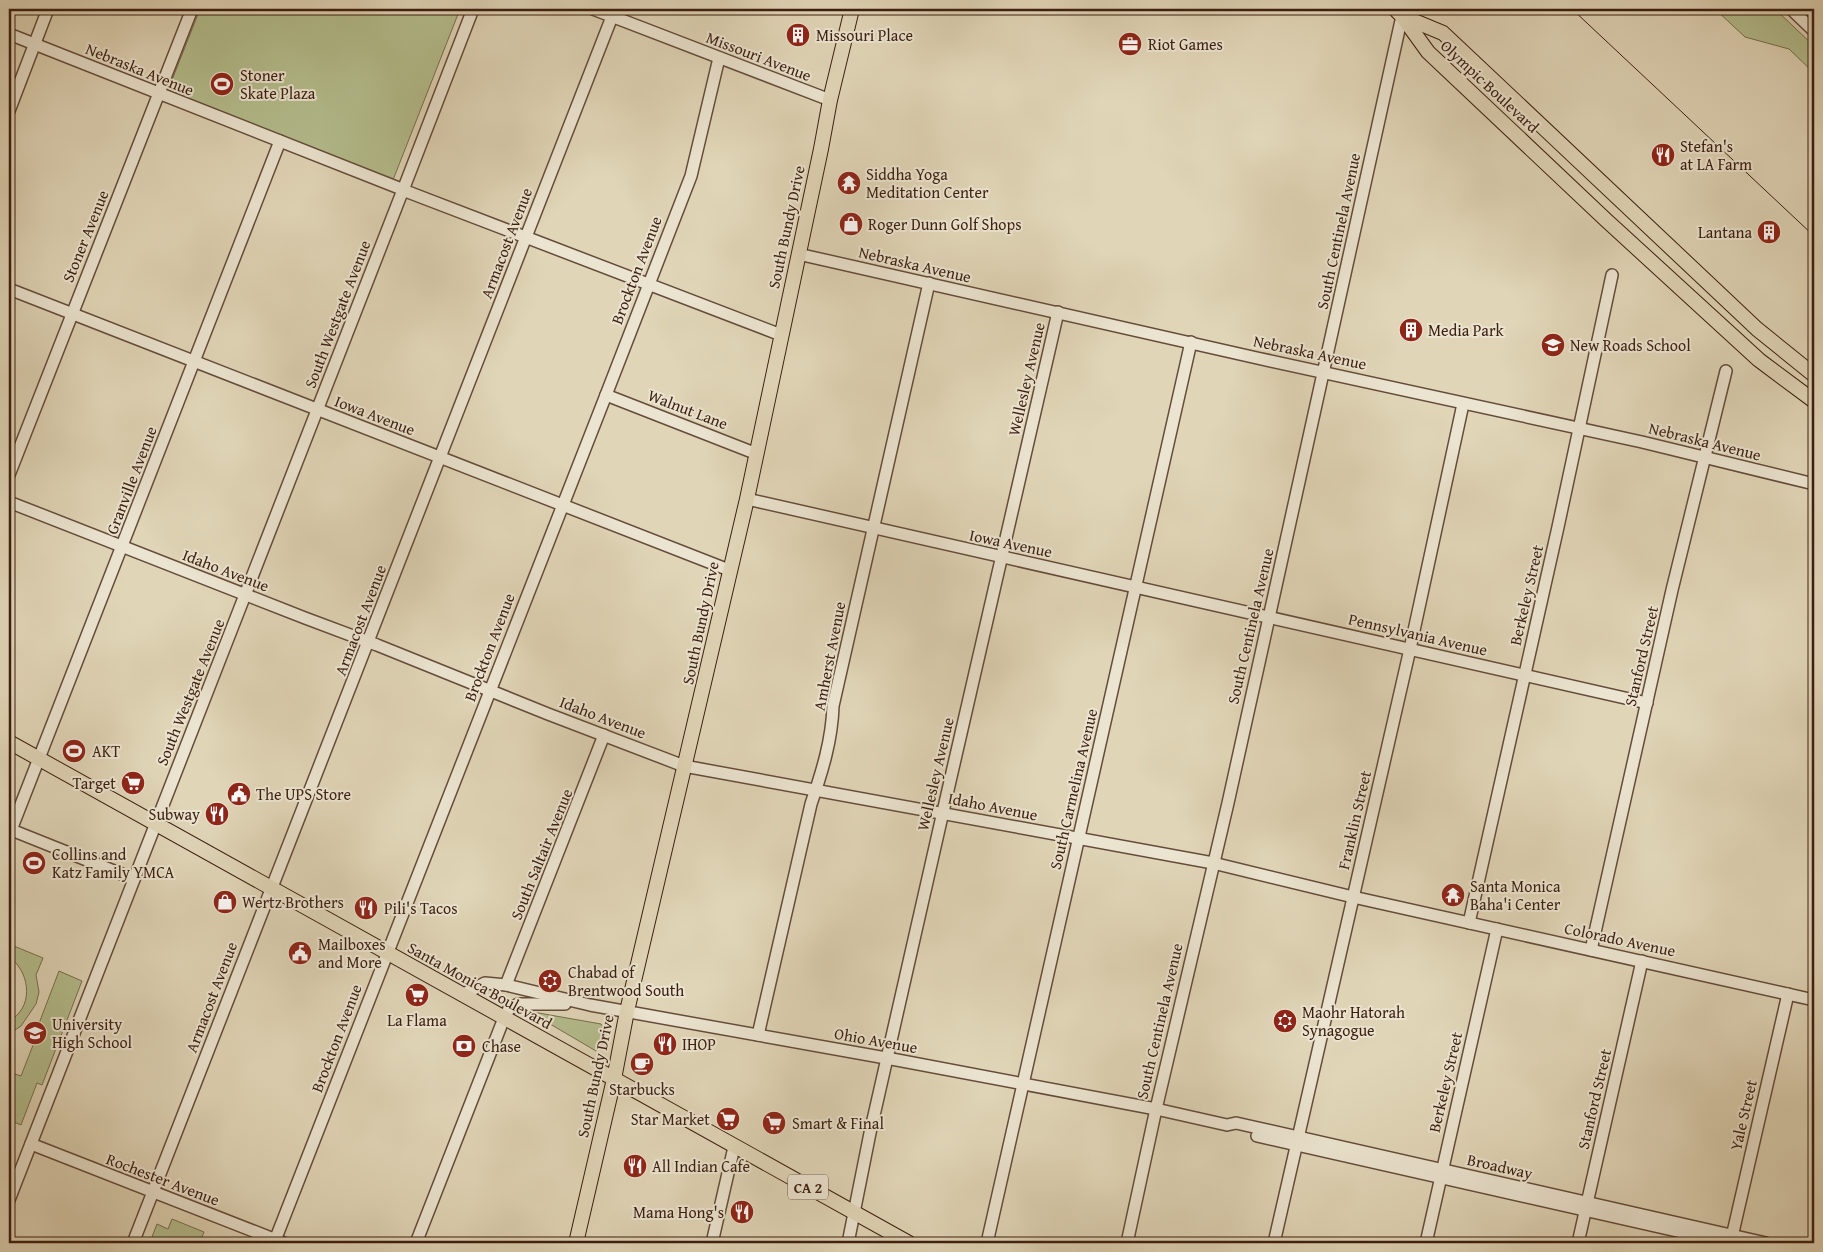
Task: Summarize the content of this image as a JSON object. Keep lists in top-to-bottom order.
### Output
{
  "streets": {
    "main road": [
      "Olympic Boulevard",
      "South Bundy Drive",
      "Santa Monica Boulevard",
      "CA 2"
    ],
    "street": [
      "Missouri Avenue",
      "Nebraska Avenue",
      "South Centinela Avenue",
      "Stoner Avenue",
      "Armacost Avenue",
      "Brockton Avenue",
      "South Westgate Avenue",
      "Wellesley Avenue",
      "Walnut Lane",
      "Iowa Avenue",
      "Granville Avenue",
      "Idaho Avenue",
      "Berkeley Street",
      "Pennsylvania Avenue",
      "Amherst Avenue",
      "Stanford Street",
      "South Carmelina Avenue",
      "Franklin Street",
      "South Saltair Avenue",
      "Colorado Avenue",
      "Ohio Avenue",
      "Yale Street",
      "Broadway",
      "Rochester Avenue"
    ]
  },
  "crossings": [
    ["Missouri Avenue", "South Bundy Drive"],
    ["Missouri Avenue", "Armacost Avenue"],
    ["Missouri Avenue", "Brockton Avenue"],
    ["Nebraska Avenue", "South Bundy Drive"],
    ["Nebraska Avenue", "South Centinela Avenue"],
    ["Nebraska Avenue", "Stoner Avenue"],
    ["Nebraska Avenue", "Armacost Avenue"],
    ["Nebraska Avenue", "Brockton Avenue"],
    ["Nebraska Avenue", "South Westgate Avenue"],
    ["Nebraska Avenue", "Wellesley Avenue"],
    ["Nebraska Avenue", "Granville Avenue"],
    ["Nebraska Avenue", "Berkeley Street"],
    ["Nebraska Avenue", "Amherst Avenue"],
    ["Nebraska Avenue", "Stanford Street"],
    ["Nebraska Avenue", "South Carmelina Avenue"],
    ["Nebraska Avenue", "Franklin Street"],
    ["Olympic Boulevard", "South Centinela Avenue"],
    ["South Bundy Drive", "Walnut Lane"],
    ["South Bundy Drive", "Iowa Avenue"],
    ["South Bundy Drive", "Idaho Avenue"],
    ["South Bundy Drive", "Santa Monica Boulevard"],
    ["South Bundy Drive", "Ohio Avenue"],
    ["South Centinela Avenue", "Iowa Avenue"],
    ["South Centinela Avenue", "Idaho Avenue"],
    ["South Centinela Avenue", "Pennsylvania Avenue"],
    ["South Centinela Avenue", "Colorado Avenue"],
    ["South Centinela Avenue", "Ohio Avenue"],
    ["South Centinela Avenue", "Broadway"],
    ["Stoner Avenue", "Iowa Avenue"],
    ["Armacost Avenue", "Iowa Avenue"],
    ["Armacost Avenue", "Idaho Avenue"],
    ["Armacost Avenue", "Santa Monica Boulevard"],
    ["Armacost Avenue", "Rochester Avenue"],
    ["Brockton Avenue", "Walnut Lane"],
    ["Brockton Avenue", "Iowa Avenue"],
    ["Brockton Avenue", "Idaho Avenue"],
    ["Brockton Avenue", "Santa Monica Boulevard"],
    ["Brockton Avenue", "Rochester Avenue"],
    ["South Westgate Avenue", "Iowa Avenue"],
    ["South Westgate Avenue", "Idaho Avenue"],
    ["South Westgate Avenue", "Santa Monica Boulevard"],
    ["South Westgate Avenue", "Rochester Avenue"],
    ["Wellesley Avenue", "Iowa Avenue"],
    ["Wellesley Avenue", "Idaho Avenue"],
    ["Wellesley Avenue", "Santa Monica Boulevard"],
    ["Wellesley Avenue", "Ohio Avenue"],
    ["Iowa Avenue", "Granville Avenue"],
    ["Iowa Avenue", "Pennsylvania Avenue"],
    ["Iowa Avenue", "Amherst Avenue"],
    ["Iowa Avenue", "South Carmelina Avenue"],
    ["Granville Avenue", "Idaho Avenue"],
    ["Granville Avenue", "Santa Monica Boulevard"],
    ["Idaho Avenue", "Amherst Avenue"],
    ["Idaho Avenue", "South Carmelina Avenue"],
    ["Idaho Avenue", "South Saltair Avenue"],
    ["Idaho Avenue", "Colorado Avenue"],
    ["Berkeley Street", "Pennsylvania Avenue"],
    ["Berkeley Street", "Colorado Avenue"],
    ["Berkeley Street", "Broadway"],
    ["Pennsylvania Avenue", "Stanford Street"],
    ["Pennsylvania Avenue", "Franklin Street"],
    ["Amherst Avenue", "Ohio Avenue"],
    ["Stanford Street", "Colorado Avenue"],
    ["Stanford Street", "Broadway"],
    ["South Carmelina Avenue", "Ohio Avenue"],
    ["Franklin Street", "Colorado Avenue"],
    ["Franklin Street", "Broadway"],
    ["South Saltair Avenue", "Ohio Avenue"],
    ["Colorado Avenue", "Yale Street"],
    ["Santa Monica Boulevard", "Ohio Avenue"],
    ["Ohio Avenue", "Broadway"],
    ["Yale Street", "Broadway"]
  ],
  "places": {
    "building": ["Missouri Place", "Lantana", "Media Park"],
    "office": ["Riot Games"],
    "sports": ["Stoner Skate Plaza", "AKT", "Collins and Katz Family YMCA"],
    "restaurant": [
      "Stefan's at LA Farm",
      "Subway",
      "Pili's Tacos",
      "IHOP",
      "All Indian Cafe",
      "Mama Hong's"
    ],
    "temple": ["Siddha Yoga Meditation Center", "Santa Monica Baha'i Center"],
    "shop": ["Roger Dunn Golf Shops", "Wertz Brothers"],
    "school or university": ["New Roads School", "University High School"],
    "supermarket": [
      "Target",
      "La Flama",
      "Star Market",
      "Smart & Final"
    ],
    "public building": ["The UPS Store", "Mailboxes and More"],
    "synagogue": ["Chabad of Brentwood South", "Maohr Hatorah Synagogue"],
    "bank": ["Chase"],
    "cafe": ["Starbucks"]
  }
}
